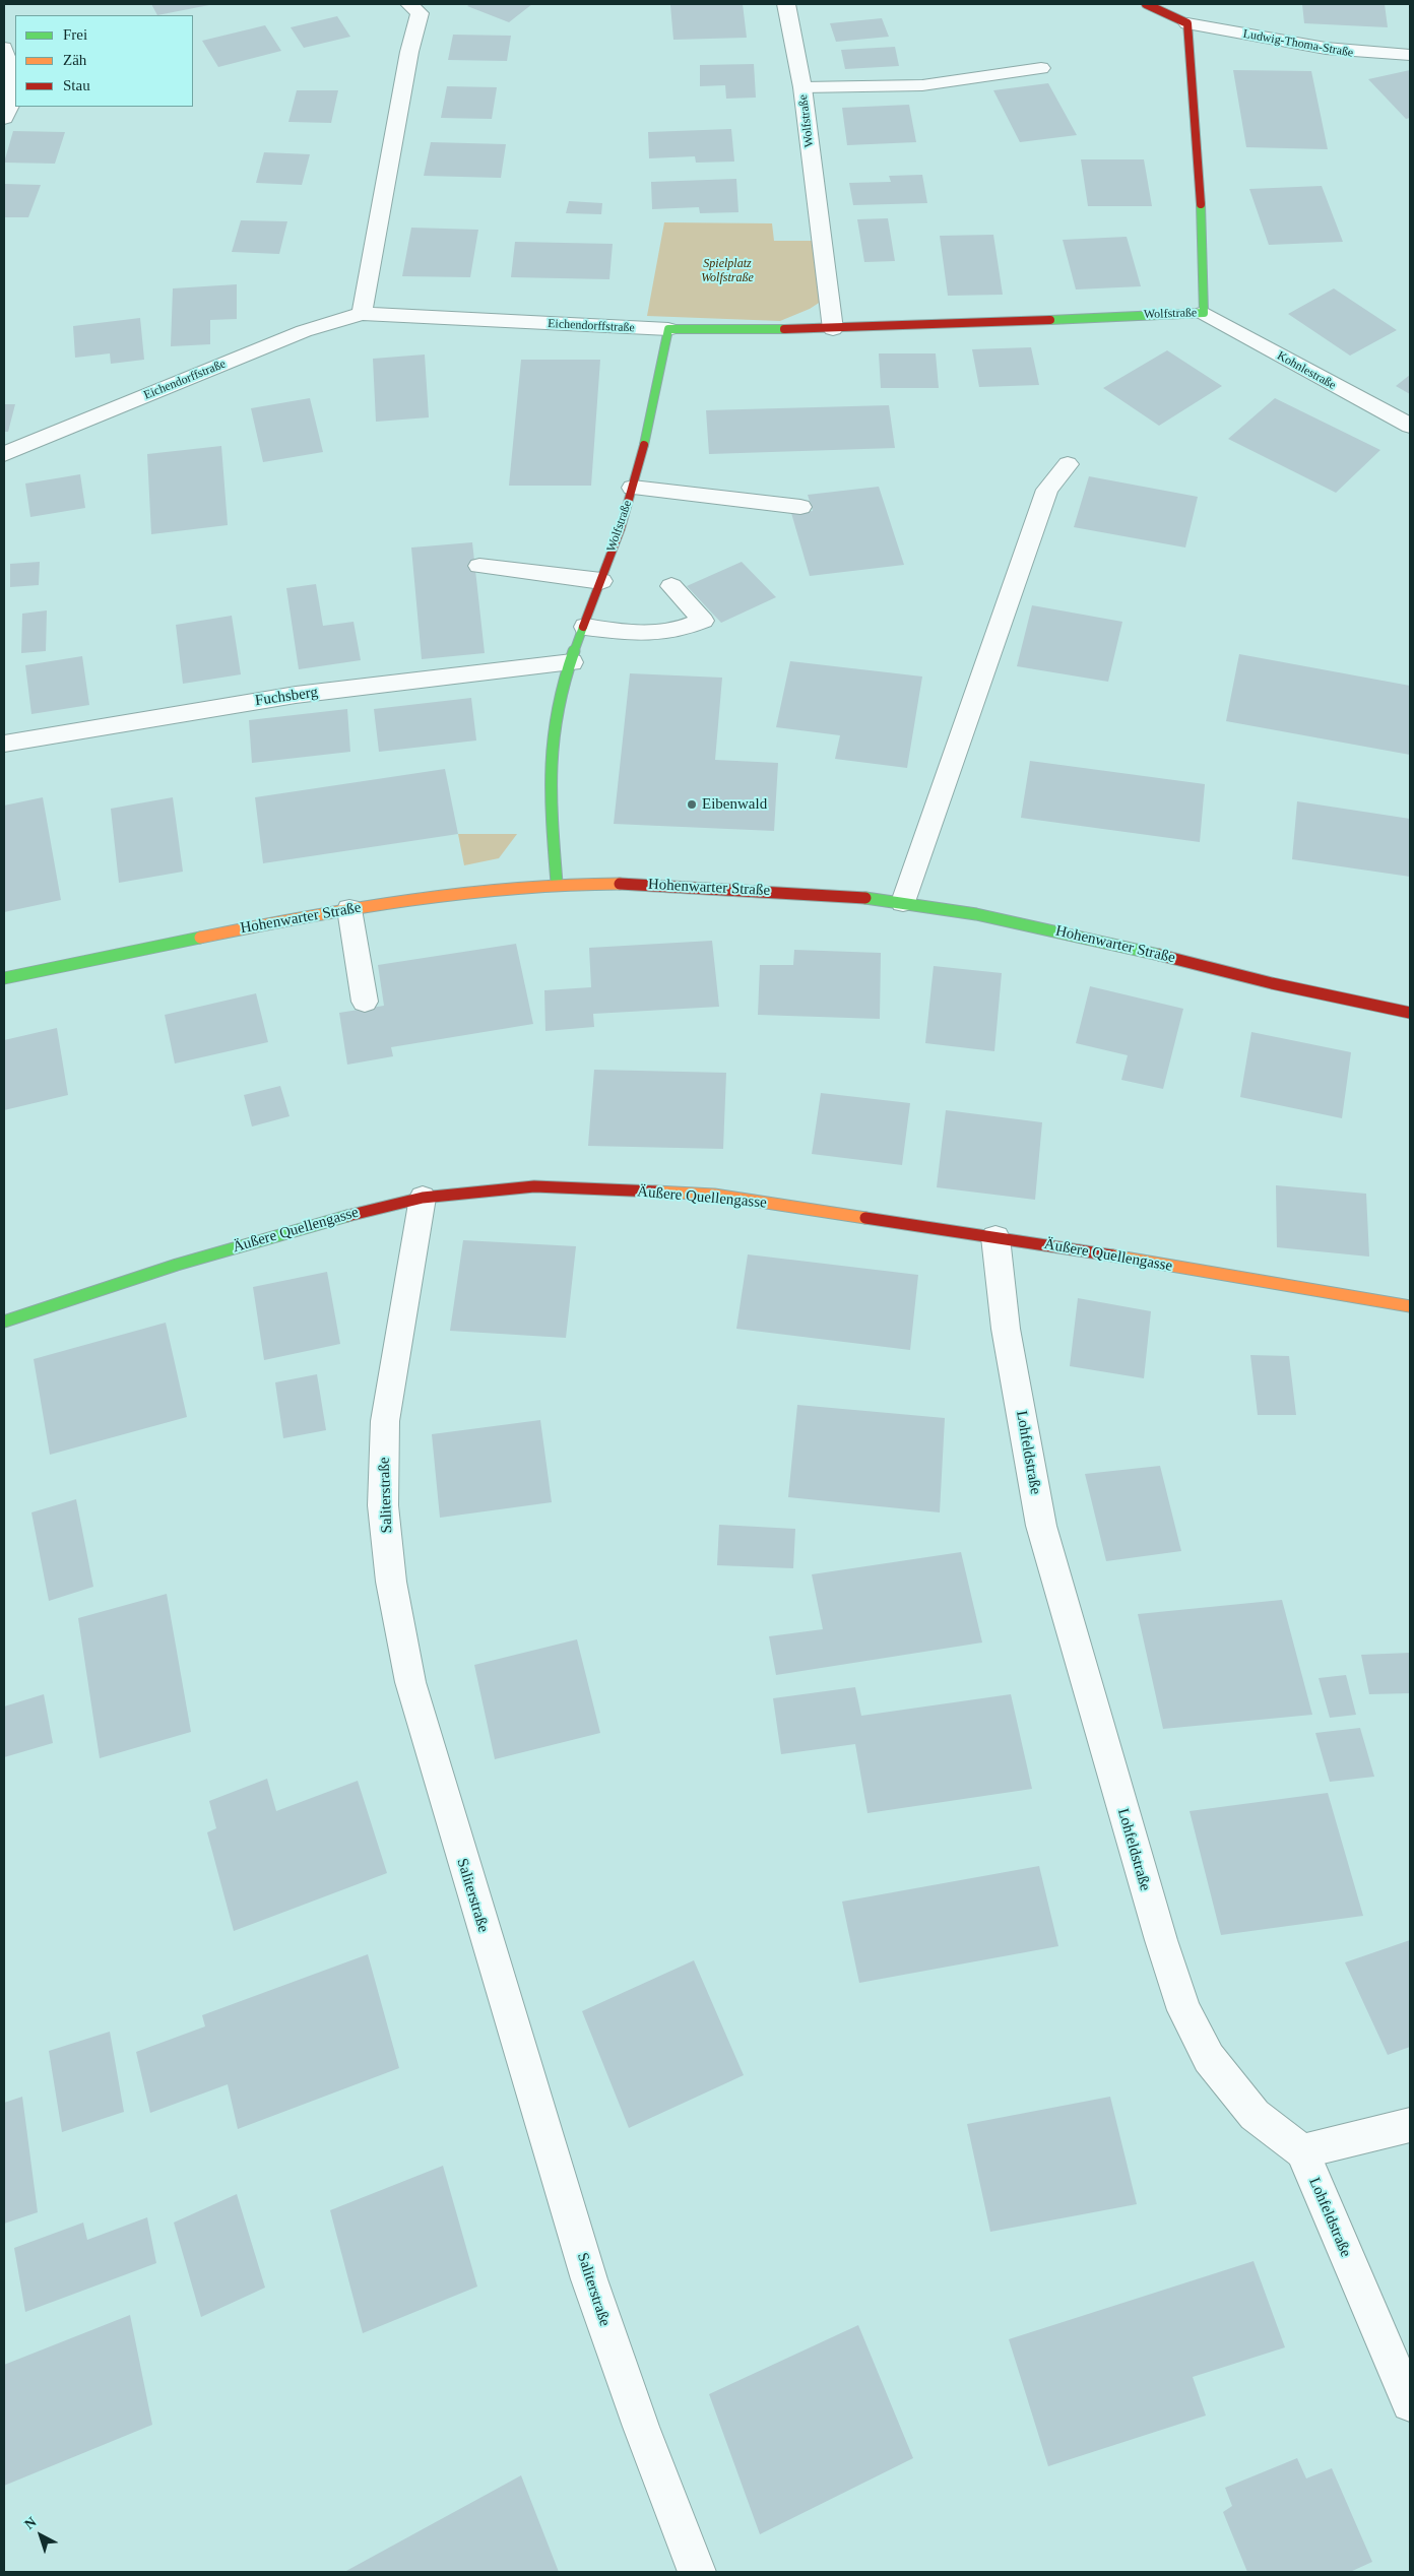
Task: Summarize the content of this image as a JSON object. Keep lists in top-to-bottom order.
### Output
{
  "streets": {
    "street": [
      "Ludwig-Thoma-Straße",
      "Wolfstraße",
      "Eichendorffstraße",
      "Kohnlestraße",
      "Fuchsberg",
      "Hohenwarter Straße",
      "Äußere Quellengasse",
      "Lohfeldstraße",
      "Saliterstraße"
    ]
  },
  "crossings": [
    ["Ludwig-Thoma-Straße", "Wolfstraße"],
    ["Wolfstraße", "Eichendorffstraße"],
    ["Wolfstraße", "Kohnlestraße"],
    ["Wolfstraße", "Fuchsberg"],
    ["Wolfstraße", "Hohenwarter Straße"],
    ["Äußere Quellengasse", "Lohfeldstraße"],
    ["Äußere Quellengasse", "Saliterstraße"]
  ],
  "parks": ["Spielplatz Wolfstraße"],
  "places": ["Eibenwald"],
  "legend": ["Frei", "Zäh", "Stau"],
  "north": "top left"
}
